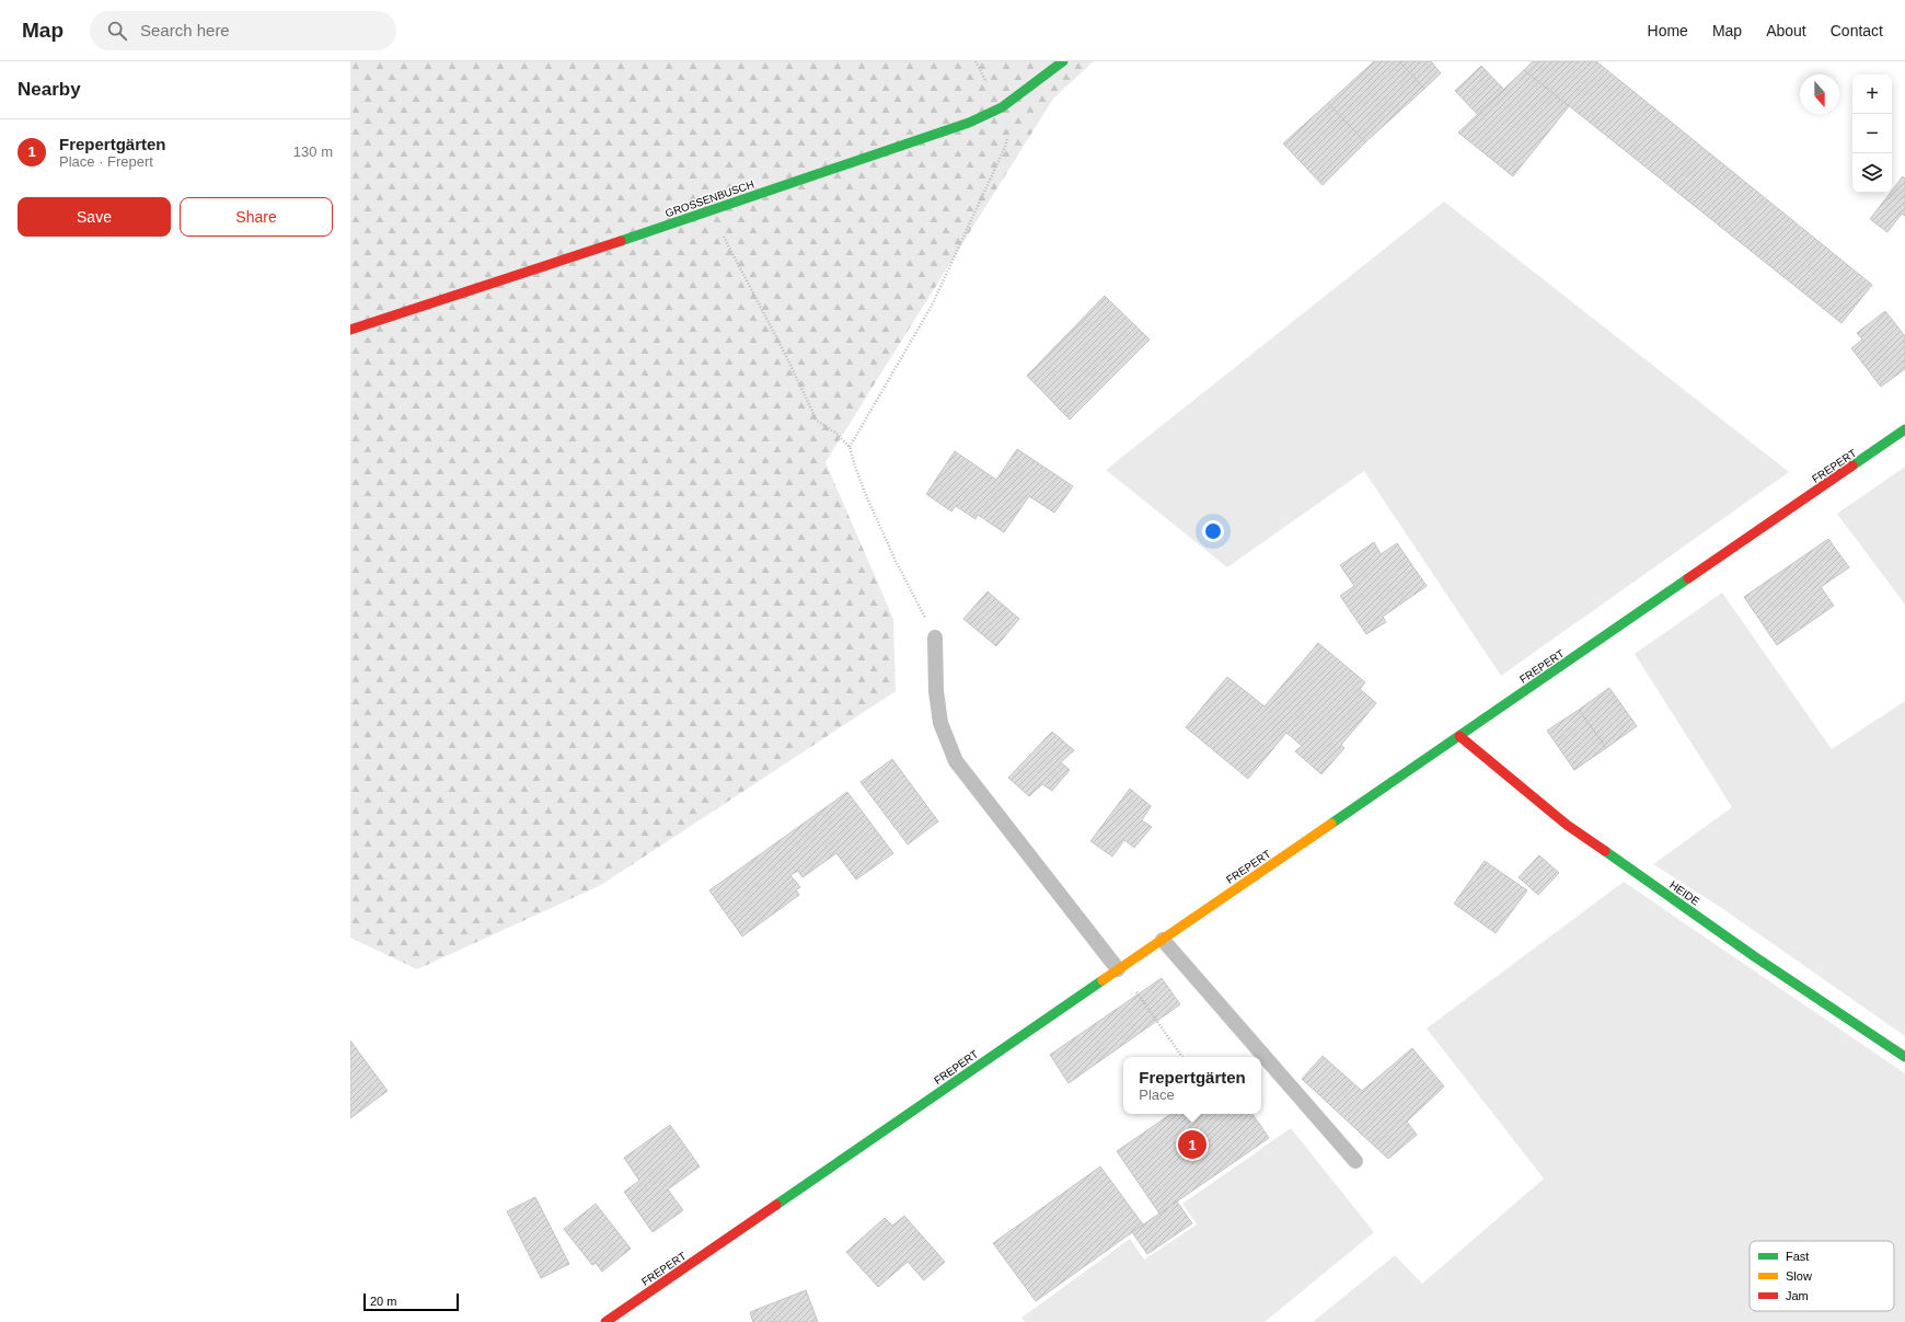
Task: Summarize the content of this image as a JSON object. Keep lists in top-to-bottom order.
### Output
{
  "streets": {
    "street": ["GROSSENBUSCH", "FREPERT", "HEIDE"]
  },
  "crossings": [
    ["FREPERT", "HEIDE"]
  ],
  "legend": ["Fast", "Slow", "Jam"],
  "scale_bar": "20 m",
  "north": "bottom",
  "page": {
    "header": "Map",
    "search": "Search here",
    "nav": [
      "Home",
      "Map",
      "About",
      "Contact"
    ],
    "heading": "Nearby",
    "map_buttons": ["+", "−"],
    "list": [
      {
        "mark": "1",
        "name": "Frepertgärten",
        "note": "Place · Frepert",
        "value": "130 m"
      }
    ],
    "buttons": ["Save", "Share"],
    "popup": ["Frepertgärten", "Place"],
    "pins": "1",
    "scale": "20 m"
  }
}
